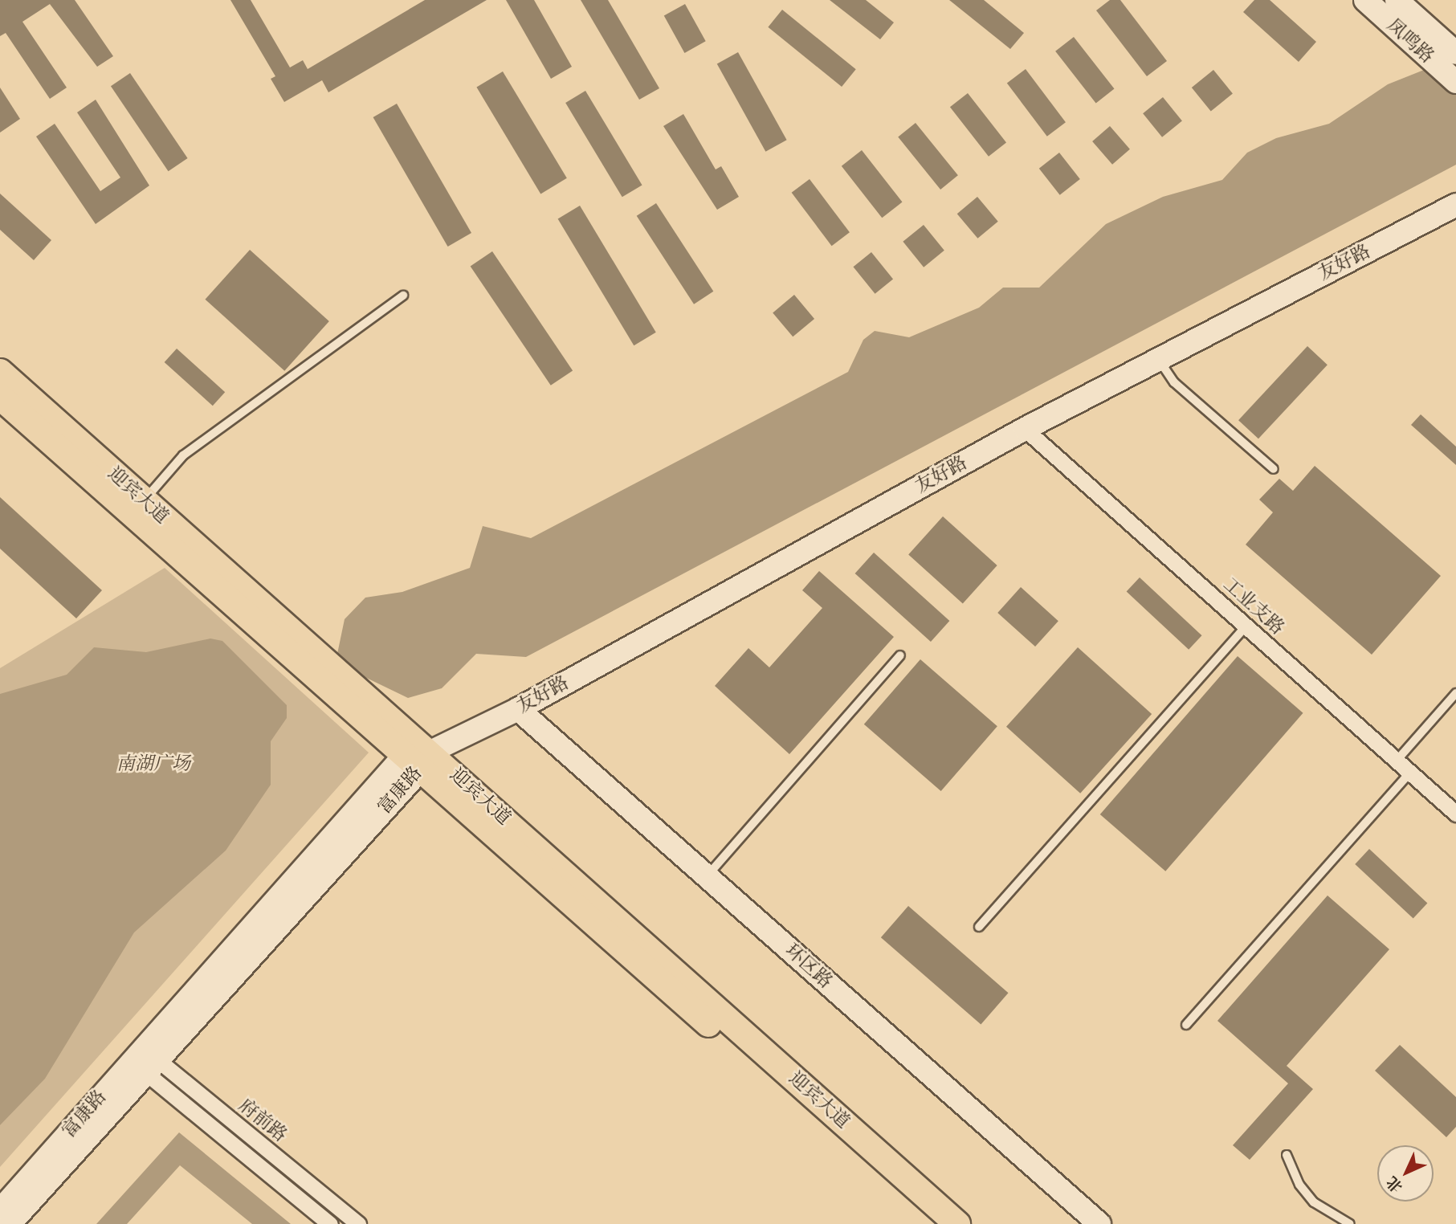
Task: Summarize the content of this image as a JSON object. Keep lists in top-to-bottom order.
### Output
{
  "streets": {
    "main road": ["迎宾大道"],
    "street": [
      "凤鸣路",
      "友好路",
      "工业支路",
      "富康路",
      "环区路",
      "府前路"
    ]
  },
  "crossings": [
    ["友好路", "迎宾大道"],
    ["友好路", "工业支路"],
    ["友好路", "富康路"],
    ["友好路", "环区路"],
    ["迎宾大道", "富康路"],
    ["富康路", "府前路"]
  ],
  "parks": ["南湖广场"],
  "north": "bottom left"
}
